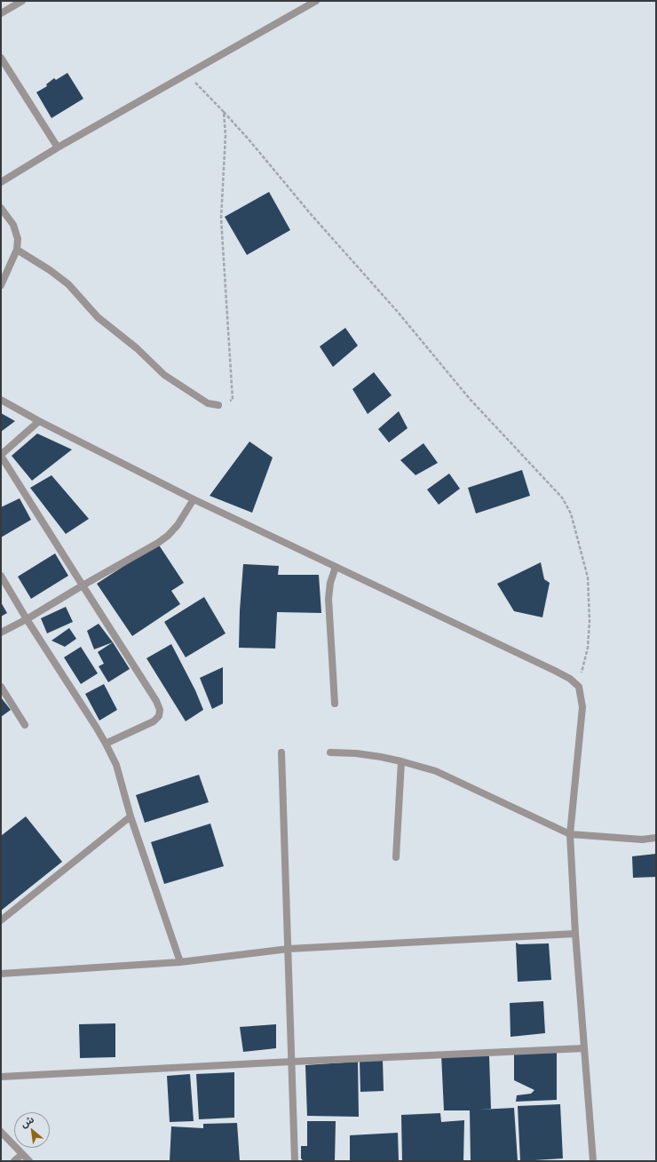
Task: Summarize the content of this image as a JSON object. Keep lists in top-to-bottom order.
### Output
{
  "north": "top left"
}
